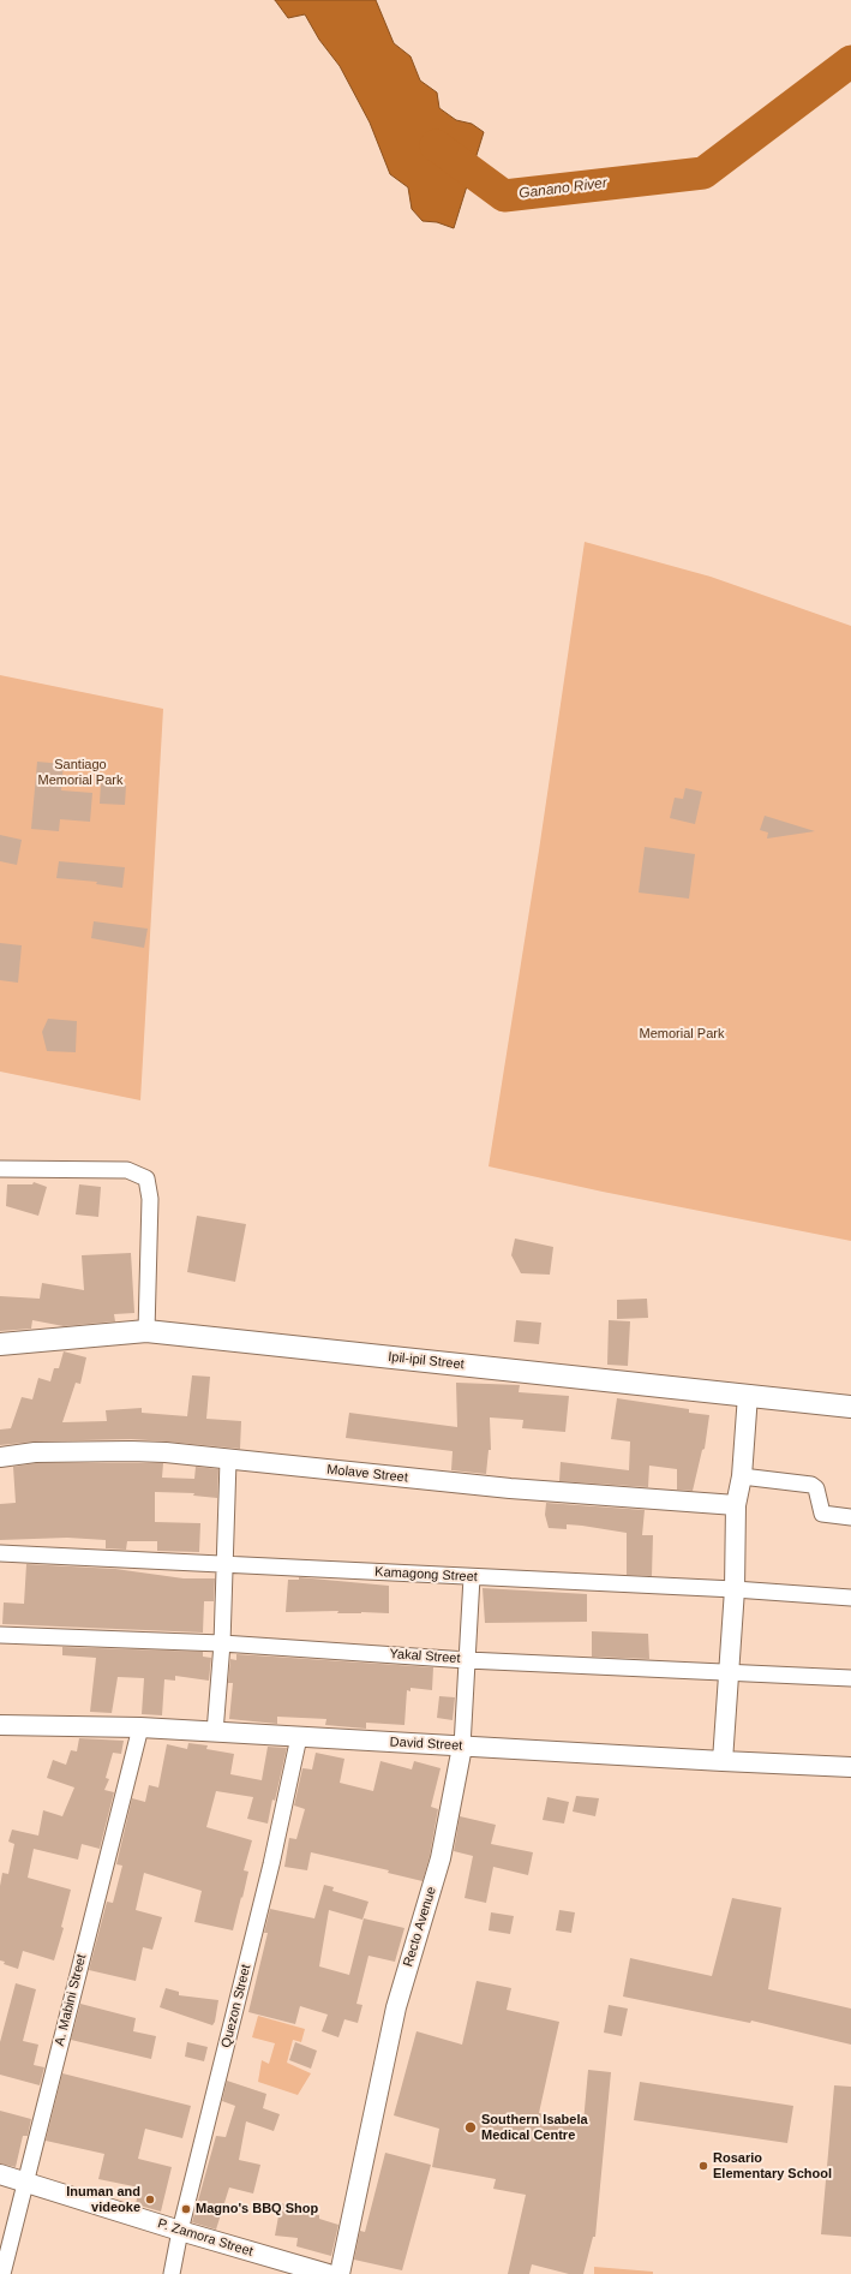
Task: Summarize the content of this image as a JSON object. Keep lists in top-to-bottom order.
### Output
{
  "streets": {
    "main road": ["Ipil-ipil Street"],
    "street": [
      "Molave Street",
      "Kamagong Street",
      "Yakal Street",
      "David Street",
      "Recto Avenue",
      "A. Mabini Street",
      "Quezon Street",
      "P. Zamora Street"
    ]
  },
  "crossings": [
    ["Kamagong Street", "Recto Avenue"],
    ["Yakal Street", "Recto Avenue"],
    ["David Street", "Recto Avenue"],
    ["David Street", "A. Mabini Street"],
    ["David Street", "Quezon Street"],
    ["A. Mabini Street", "P. Zamora Street"],
    ["Quezon Street", "P. Zamora Street"]
  ],
  "water": ["Ganano River"],
  "parks": ["Santiago Memorial Park", "Memorial Park"],
  "places": [
    "Southern Isabela Medical Centre",
    "Rosario Elementary School",
    "Inuman and videoke",
    "Magno's BBQ Shop"
  ]
}
